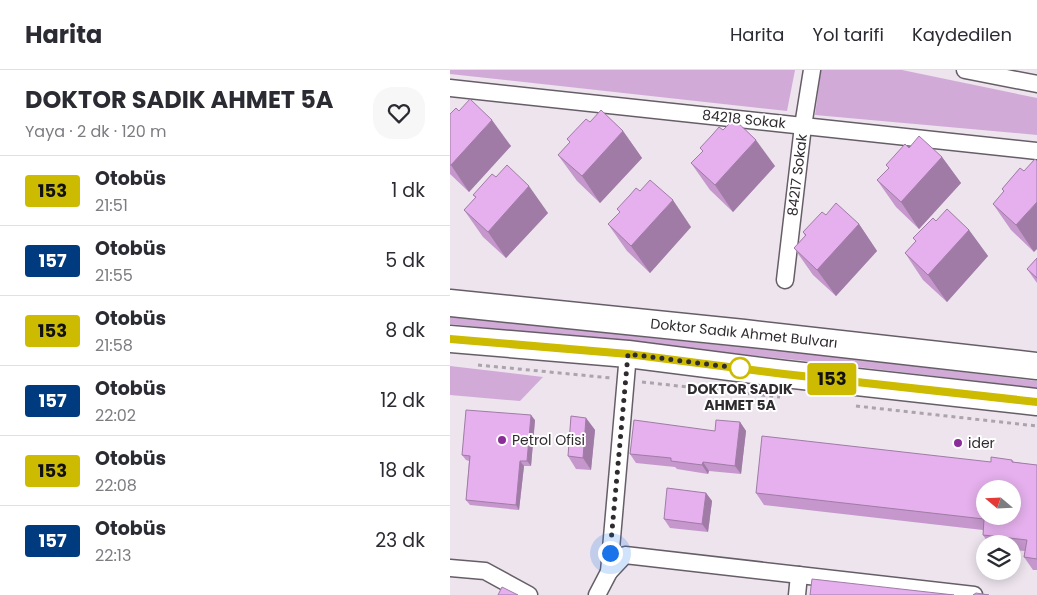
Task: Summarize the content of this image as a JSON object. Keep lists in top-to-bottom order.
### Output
{
  "streets": {
    "main road": ["Doktor Sadık Ahmet Bulvarı"],
    "street": ["84218 Sokak", "84217 Sokak"]
  },
  "crossings": [
    ["84218 Sokak", "84217 Sokak"]
  ],
  "places": ["DOKTOR SADIK AHMET 5A", "Petrol Ofisi", "ider"],
  "lines": ["bus line 153"],
  "north": "left",
  "page": {
    "header": "Harita",
    "nav": ["Harita", "Yol tarifi", "Kaydedilen"],
    "heading": ["DOKTOR SADIK AHMET 5A", "Yaya · 2 dk · 120 m"],
    "on_map": "153",
    "list": [
      {
        "mark": "153",
        "name": "Otobüs",
        "note": "21:51",
        "value": "1 dk"
      },
      {
        "mark": "157",
        "name": "Otobüs",
        "note": "21:55",
        "value": "5 dk"
      },
      {
        "mark": "153",
        "name": "Otobüs",
        "note": "21:58",
        "value": "8 dk"
      },
      {
        "mark": "157",
        "name": "Otobüs",
        "note": "22:02",
        "value": "12 dk"
      },
      {
        "mark": "153",
        "name": "Otobüs",
        "note": "22:08",
        "value": "18 dk"
      },
      {
        "mark": "157",
        "name": "Otobüs",
        "note": "22:13",
        "value": "23 dk"
      }
    ]
  }
}
